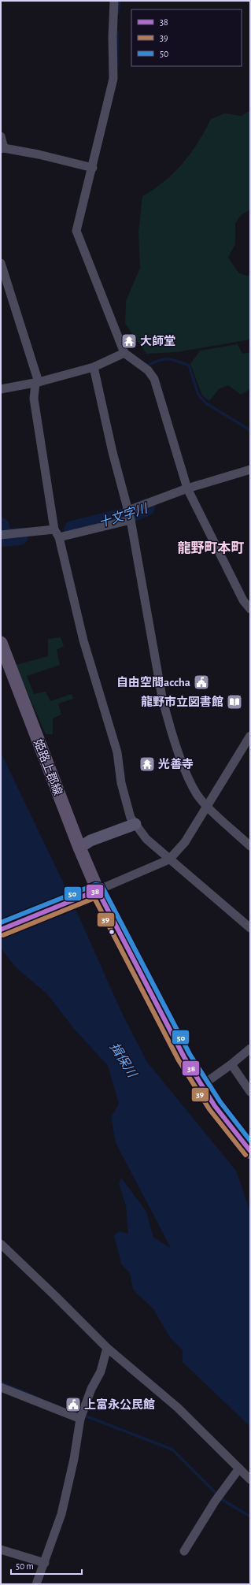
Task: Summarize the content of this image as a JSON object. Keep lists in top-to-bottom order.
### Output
{
  "streets": {
    "main road": ["姫路上郡線"]
  },
  "districts": ["龍野町本町"],
  "water": ["十文字川", "揖保川"],
  "places": {
    "temple": ["大師堂", "光善寺"],
    "public building": ["自由空間accha", "上富永公民館"],
    "library": ["龍野市立図書館"]
  },
  "lines": ["transit line 50", "transit line 38", "transit line 39"],
  "legend": ["38", "39", "50"],
  "scale_bar": "50 m"
}
